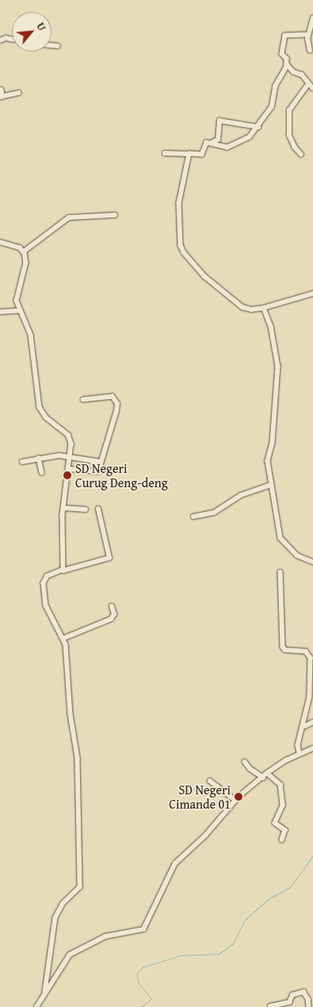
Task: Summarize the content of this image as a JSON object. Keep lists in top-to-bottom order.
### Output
{
  "places": ["SD Negeri Curug Deng-deng", "SD Negeri Cimande 01"],
  "north": "top right"
}
